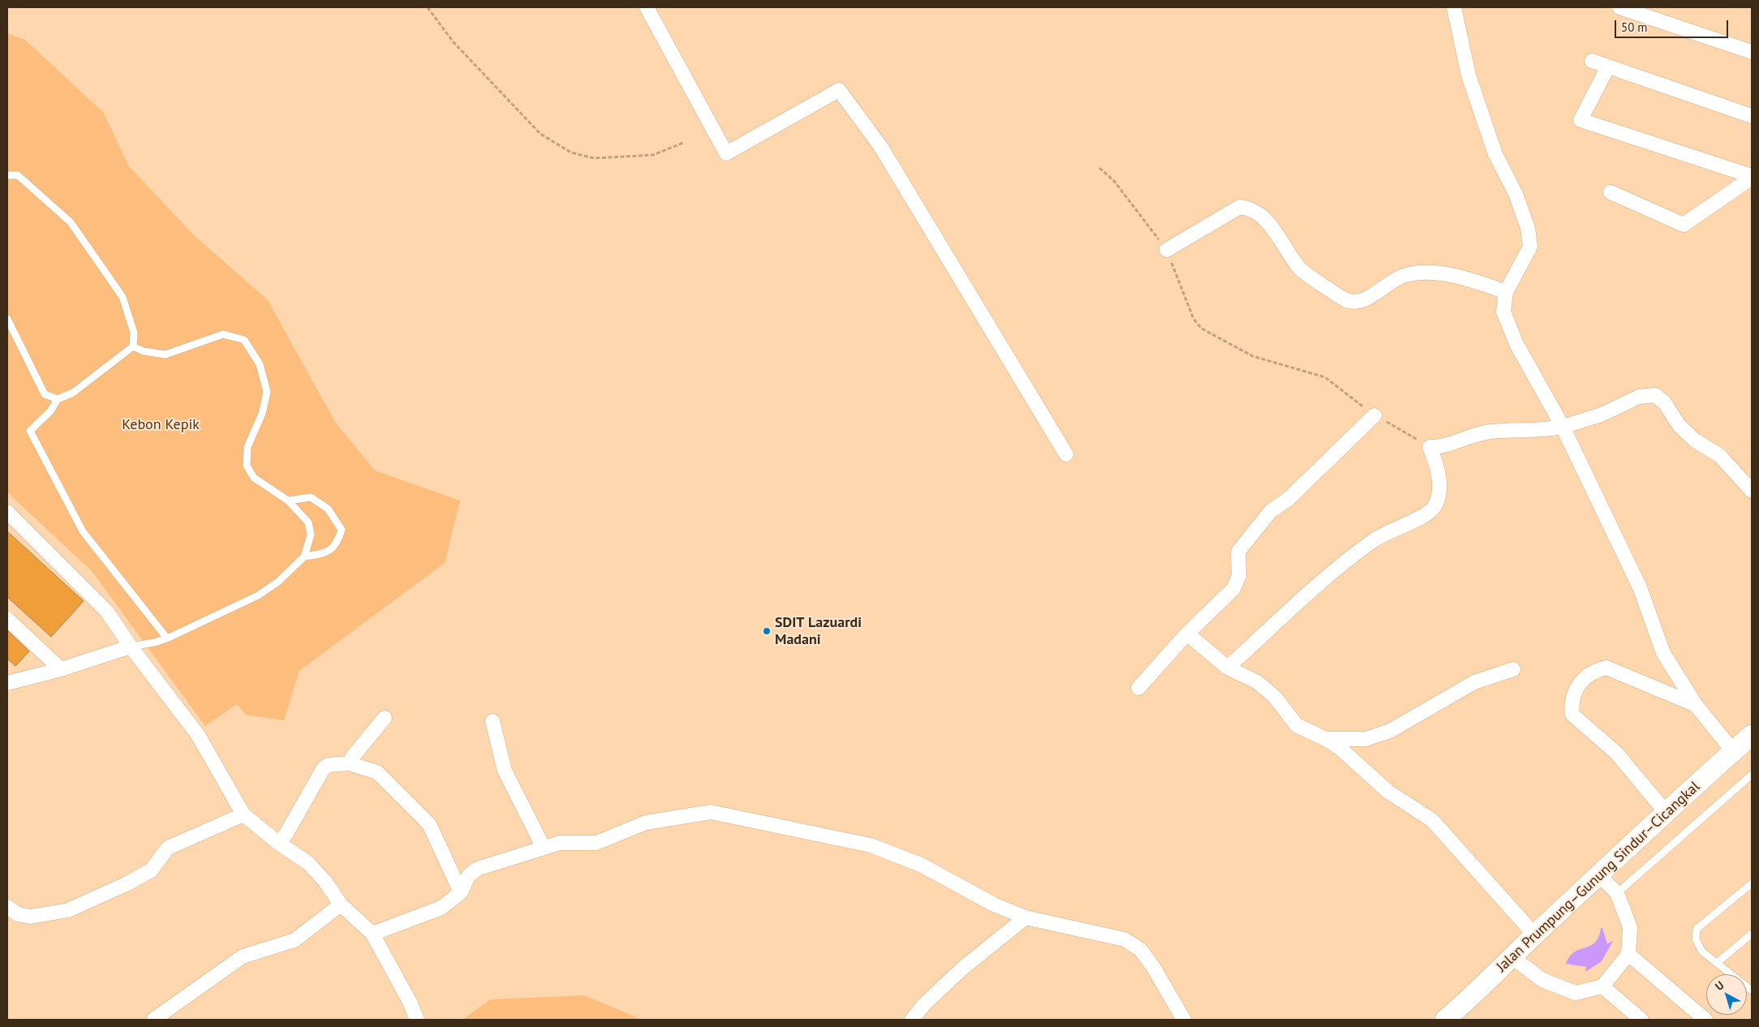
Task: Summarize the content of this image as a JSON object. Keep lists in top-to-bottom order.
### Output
{
  "streets": {
    "main road": ["Jalan Prumpung–Gunung Sindur–Cicangkal"]
  },
  "parks": ["Kebon Kepik"],
  "places": ["SDIT Lazuardi Madani"],
  "scale_bar": "50 m",
  "north": "top left"
}
